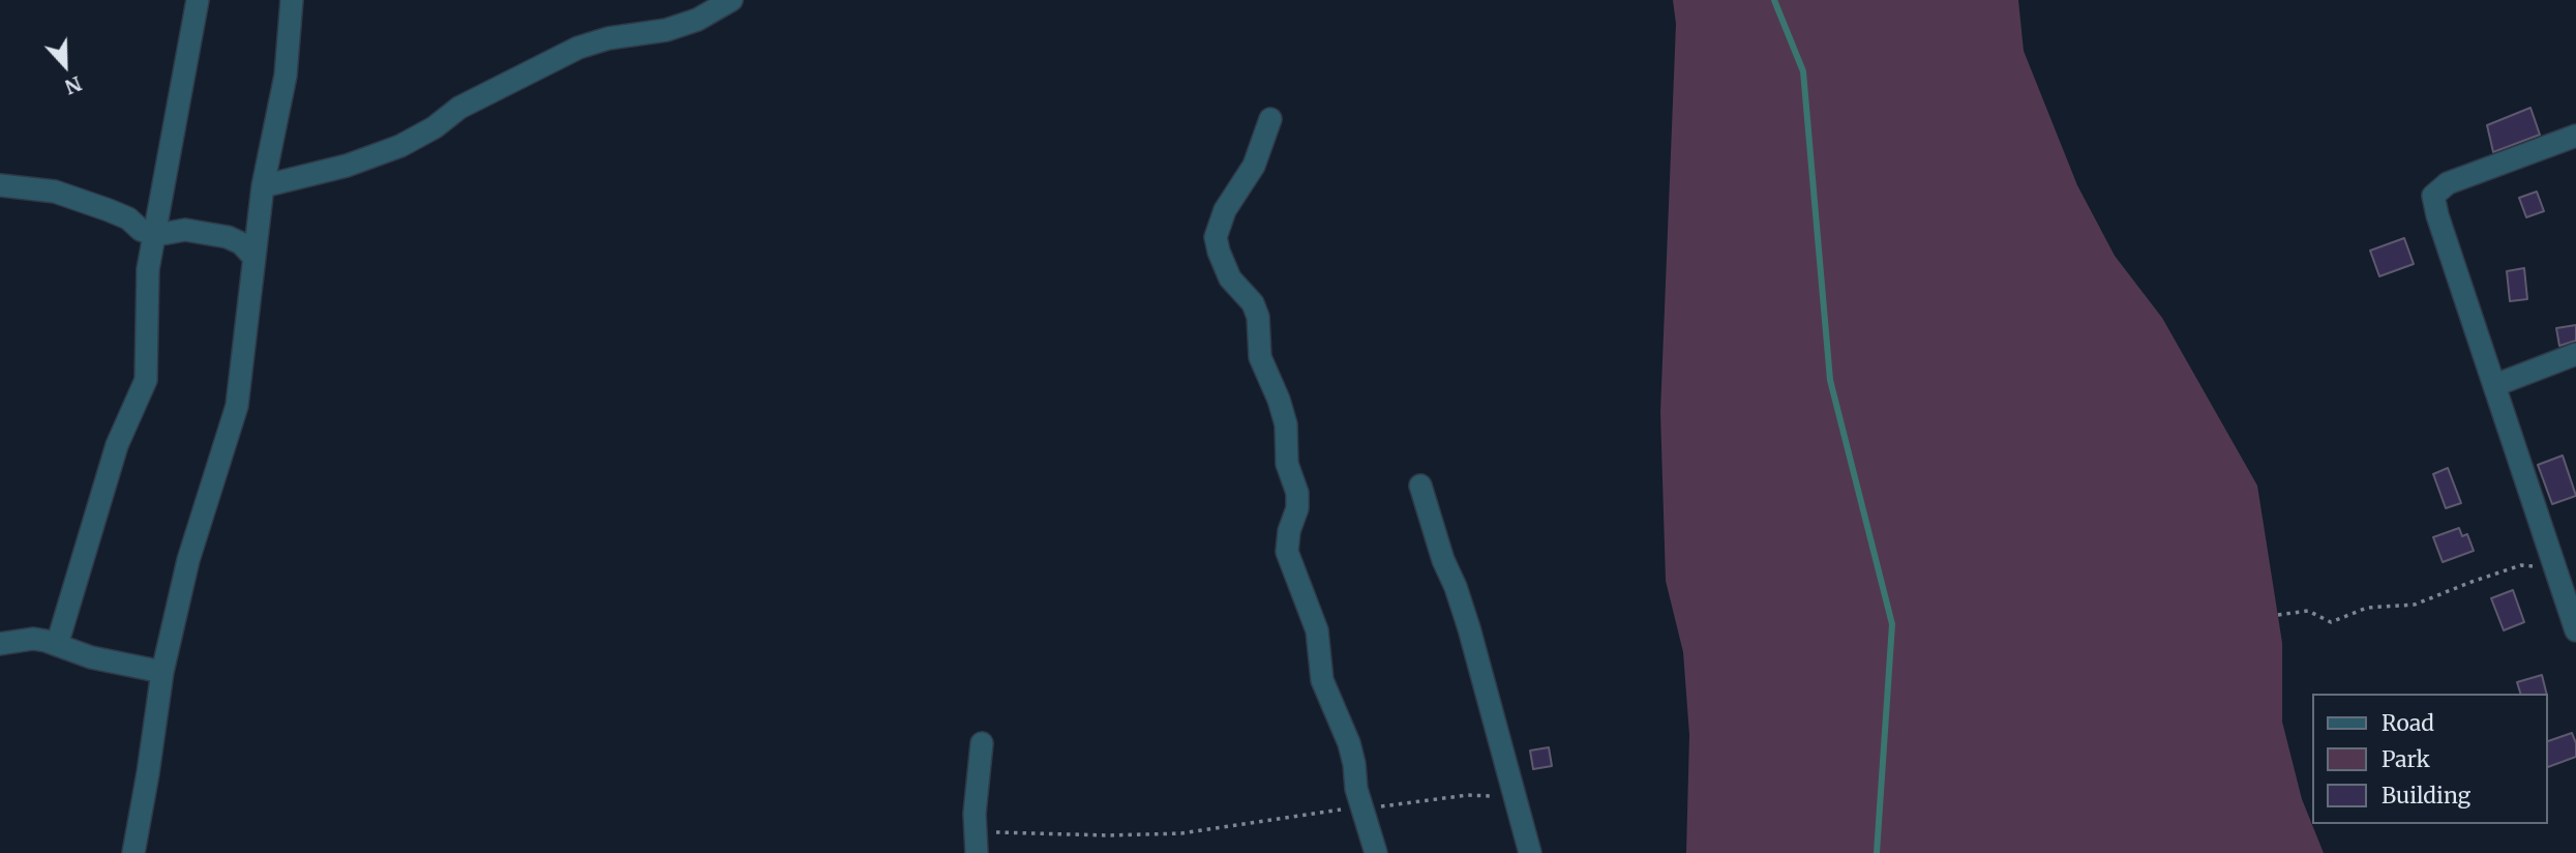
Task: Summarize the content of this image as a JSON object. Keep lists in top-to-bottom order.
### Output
{
  "legend": ["Road", "Park", "Building"],
  "north": "bottom"
}
